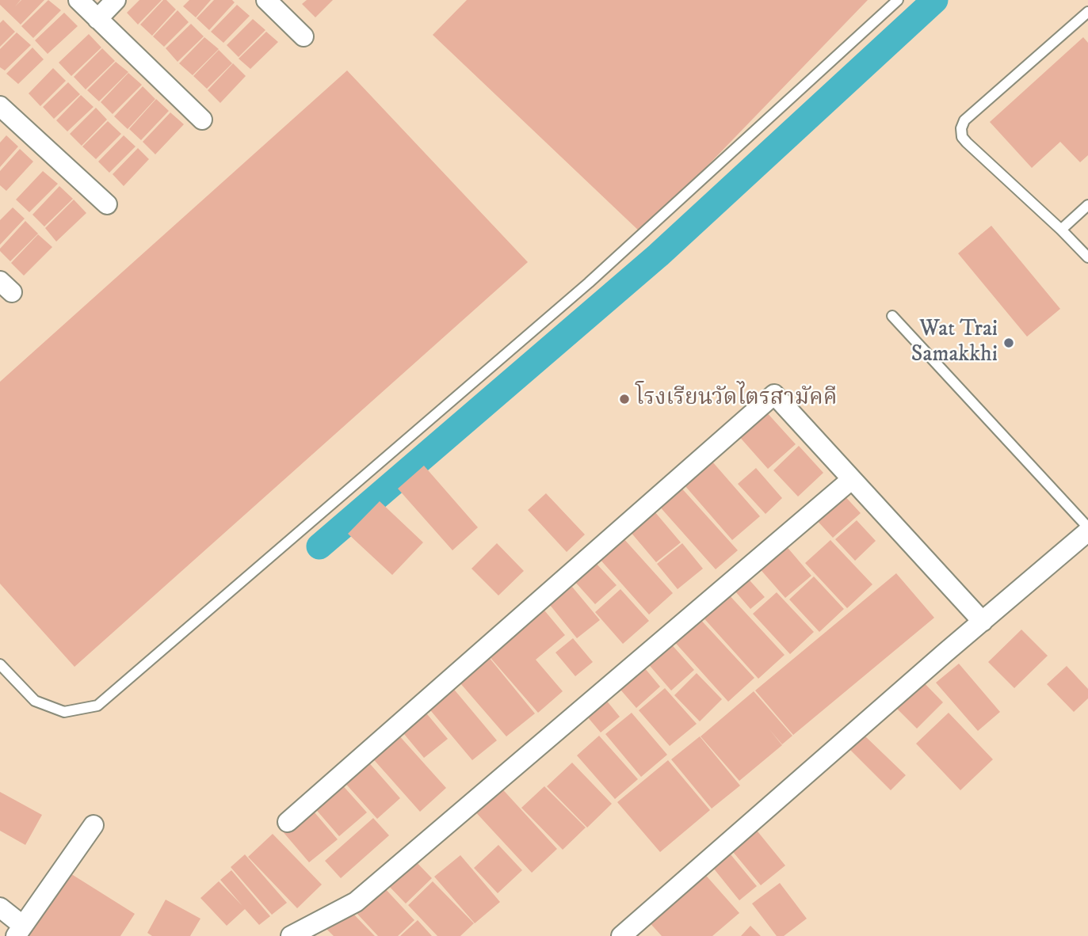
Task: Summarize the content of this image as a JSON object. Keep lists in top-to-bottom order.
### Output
{
  "places": ["Wat Trai Samakkhi", "โรงเรียนวัดไตรสามัคคี"]
}
